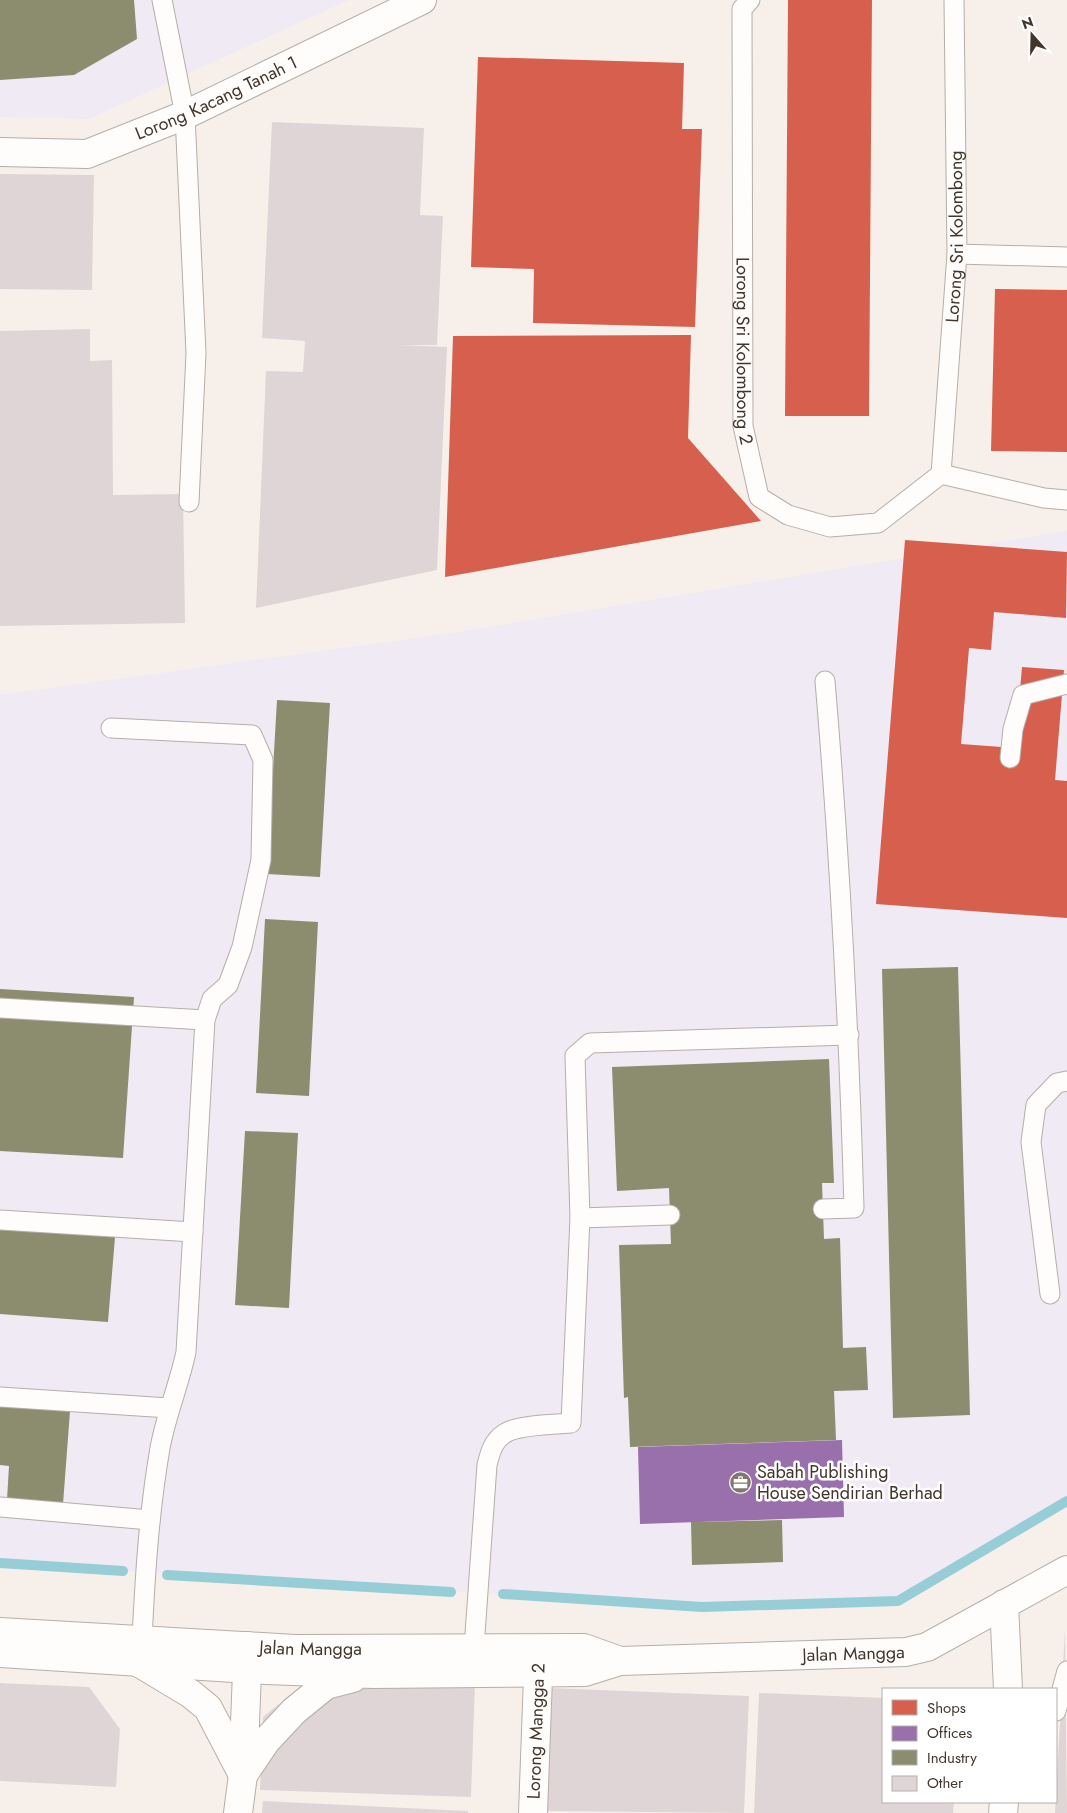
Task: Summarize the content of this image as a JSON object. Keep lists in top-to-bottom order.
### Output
{
  "streets": {
    "street": ["Lorong Kacang Tanah 1", "Jalan Mangga", "Lorong Mangga 2"],
    "lane": ["Lorong Sri Kolombong", "Lorong Sri Kolombong 2"]
  },
  "crossings": [
    ["Lorong Sri Kolombong", "Lorong Sri Kolombong 2"],
    ["Jalan Mangga", "Lorong Mangga 2"]
  ],
  "places": {
    "office": ["Sabah Publishing House Sendirian Berhad"]
  },
  "legend": [
    "Shops",
    "Offices",
    "Industry",
    "Other"
  ],
  "north": "top"
}
